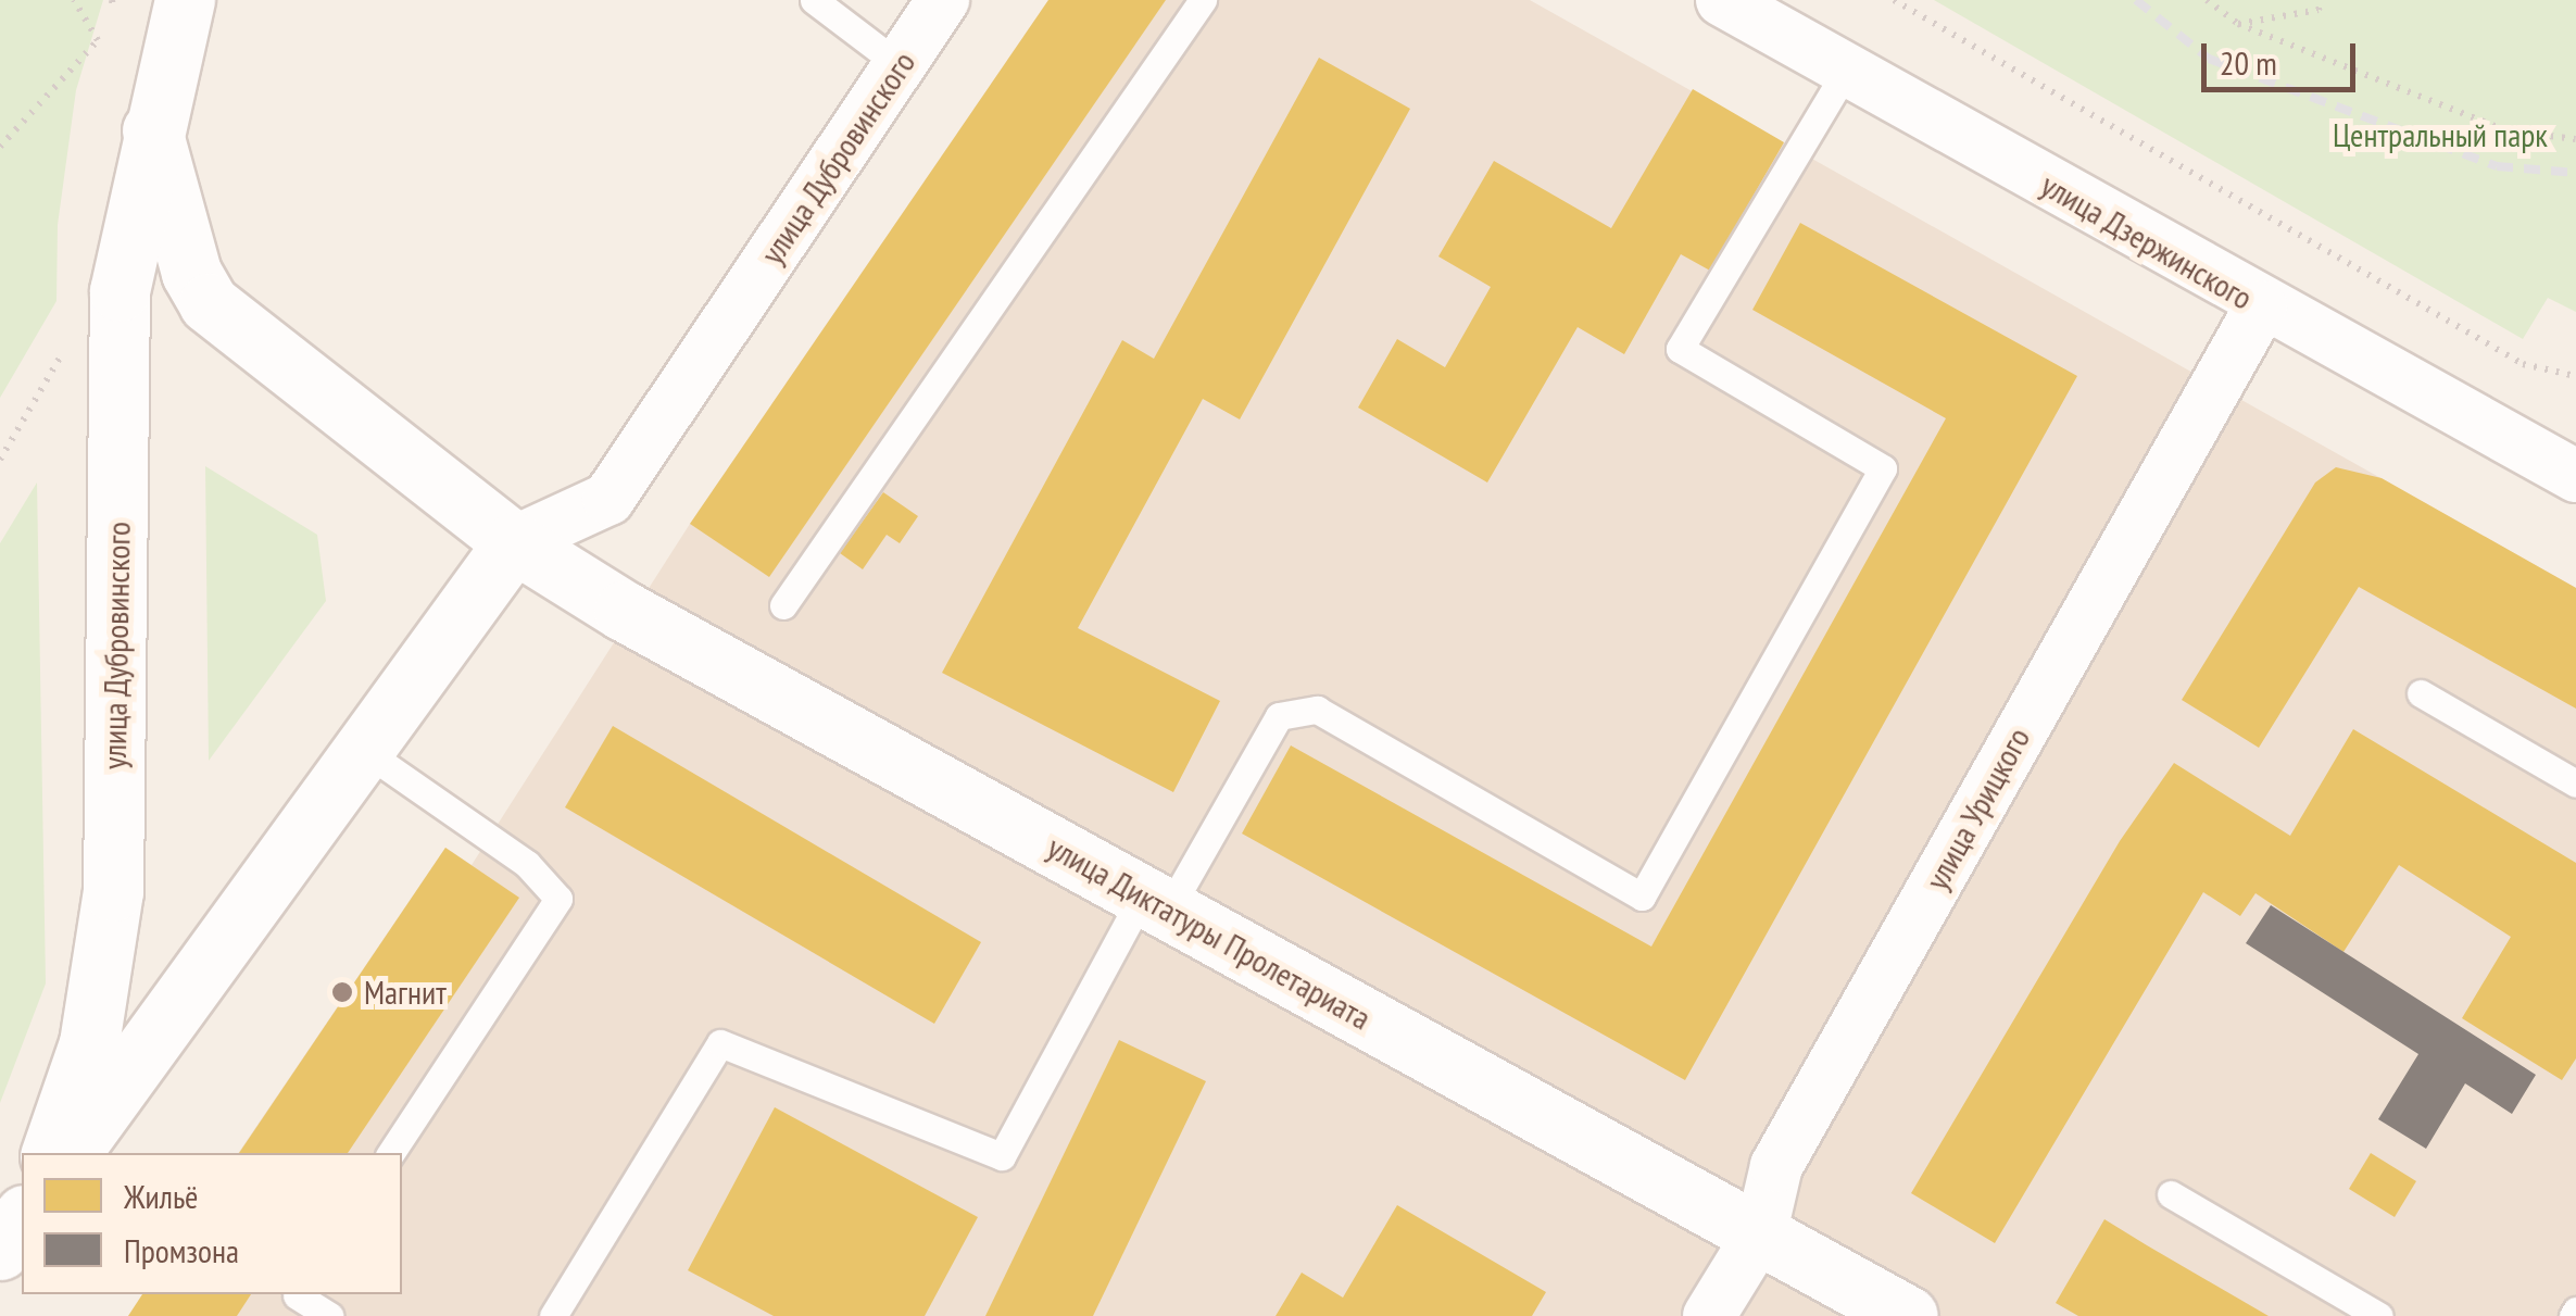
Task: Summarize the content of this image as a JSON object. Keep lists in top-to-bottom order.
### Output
{
  "streets": {
    "main road": ["улица Дубровинского", "улица Диктатуры Пролетариата"],
    "street": ["улица Дзержинского", "улица Урицкого"]
  },
  "crossings": [
    ["улица Дубровинского", "улица Диктатуры Пролетариата"],
    ["улица Дзержинского", "улица Урицкого"],
    ["улица Урицкого", "улица Диктатуры Пролетариата"]
  ],
  "parks": ["Центральный парк"],
  "places": ["Магнит"],
  "legend": ["Жильё", "Промзона"],
  "scale_bar": "20 m"
}
